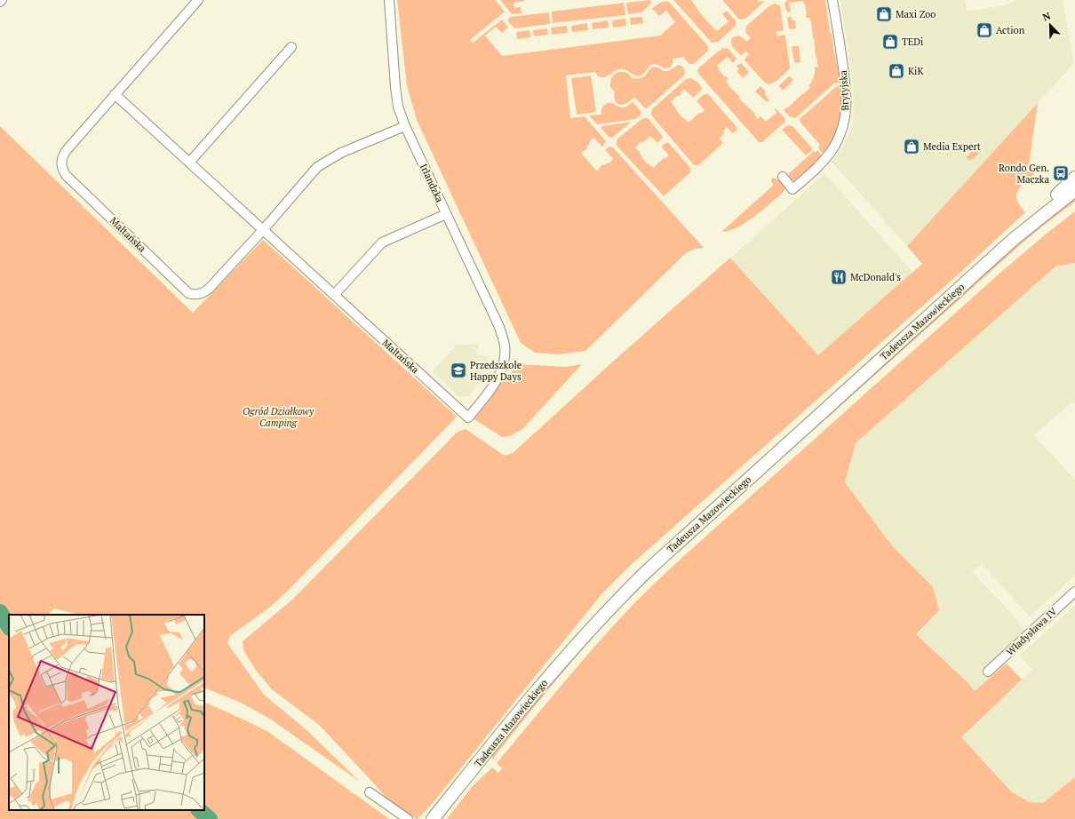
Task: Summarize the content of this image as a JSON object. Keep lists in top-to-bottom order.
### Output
{
  "streets": {
    "main road": ["Tadeusza Mazowieckiego"],
    "street": [
      "Brytyjska",
      "Irlandzka",
      "Maltańska",
      "Władysława IV"
    ]
  },
  "crossings": [
    ["Irlandzka", "Maltańska"]
  ],
  "parks": ["Ogród Działkowy Camping"],
  "places": {
    "shop": [
      "Maxi Zoo",
      "Action",
      "TEDi",
      "KiK",
      "Media Expert"
    ],
    "bus stop": ["Rondo Gen. Maczka"],
    "restaurant": ["McDonald's"],
    "school or university": ["Przedszkole Happy Days"]
  },
  "north": "top left"
}
